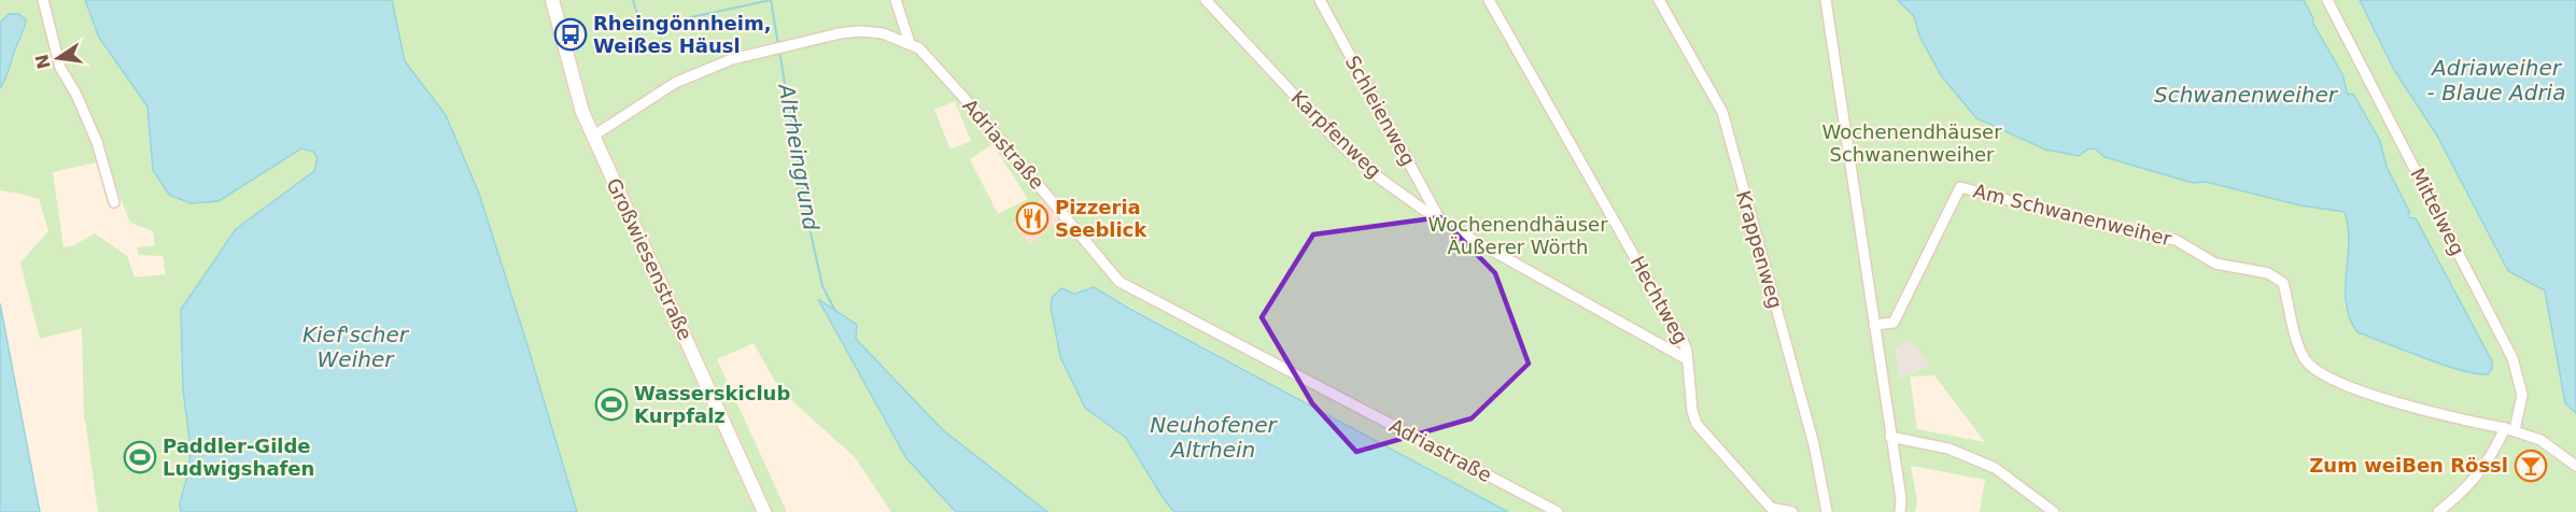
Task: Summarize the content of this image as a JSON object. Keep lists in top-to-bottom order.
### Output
{
  "streets": {
    "street": [
      "Schleienweg",
      "Karpfenweg",
      "Adriastraße",
      "Mittelweg",
      "Am Schwanenweiher",
      "Krappenweg",
      "Großwiesenstraße",
      "Hechtweg"
    ]
  },
  "crossings": [
    ["Schleienweg", "Karpfenweg"],
    ["Karpfenweg", "Hechtweg"],
    ["Adriastraße", "Großwiesenstraße"],
    ["Mittelweg", "Am Schwanenweiher"]
  ],
  "water": [
    "Adriaweiher - Blaue Adria",
    "Schwanenweiher",
    "Altrheingrund",
    "Kief'scher Weiher",
    "Neuhofener Altrhein"
  ],
  "parks": ["Wochenendhäuser Schwanenweiher", "Wochenendhäuser Äußerer Wörth"],
  "places": {
    "bus stop": ["Rheingönnheim, Weißes Häusl"],
    "restaurant": ["Pizzeria Seeblick"],
    "sports": ["Wasserskiclub Kurpfalz", "Paddler-Gilde Ludwigshafen"],
    "bar": ["Zum weiBen Rössl"]
  },
  "north": "left"
}
